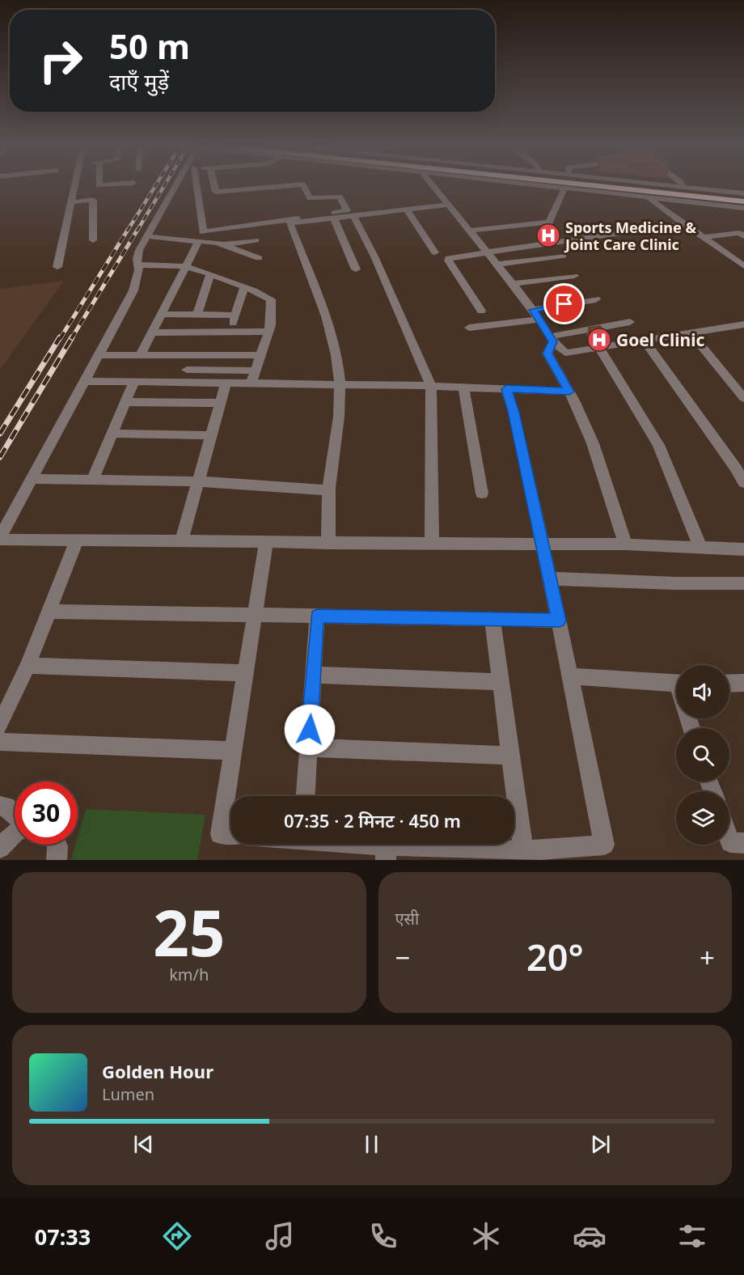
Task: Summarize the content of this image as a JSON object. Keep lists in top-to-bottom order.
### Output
{
  "places": {
    "hospital": ["Sports Medicine & Joint Care Clinic", "Goel Clinic"]
  },
  "page": {
    "turn": ["50 m", "दाएँ मुड़ें"],
    "limit": "30",
    "trip": "07:35 · 2 मिनट · 450 m",
    "tile": [
      ["25", "km/h"],
      "एसी"
    ],
    "heat": ["−", "20°", "+"],
    "song": ["Golden Hour", "Lumen"],
    "tabs": "07:33"
  }
}
